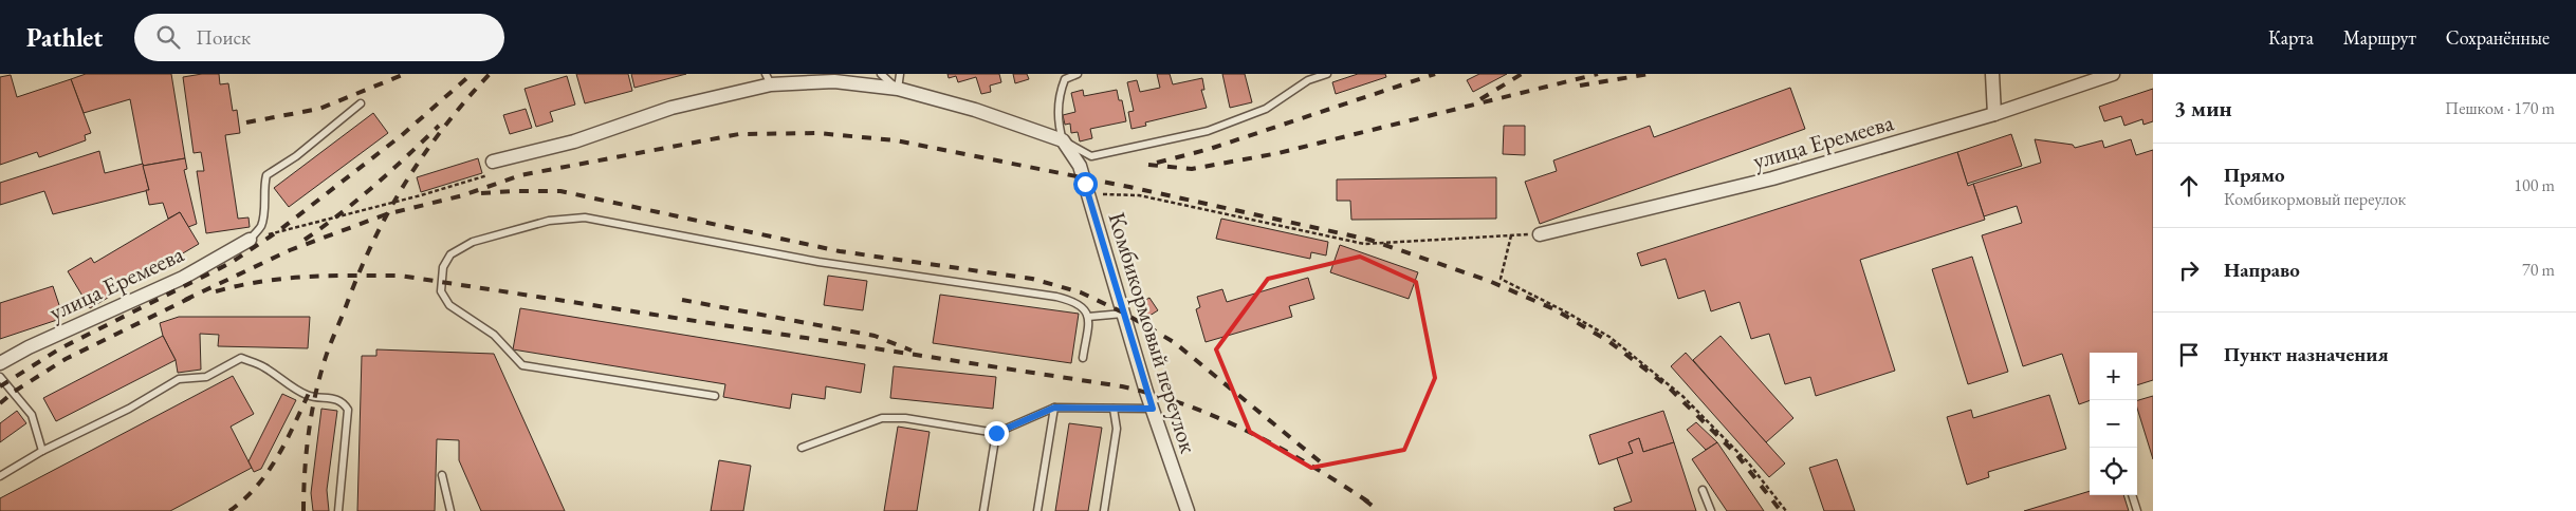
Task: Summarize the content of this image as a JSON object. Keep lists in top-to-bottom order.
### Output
{
  "streets": {
    "street": ["улица Еремеева", "Комбикормовый переулок"]
  },
  "page": {
    "header": "Pathlet",
    "search": "Поиск",
    "nav": ["Карта", "Маршрут", "Сохранённые"],
    "heading": ["3 мин", "Пешком · 170 m"],
    "list": [
      ["Прямо", "Комбикормовый переулок", "100 m"],
      ["Направо", "70 m"],
      "Пункт назначения"
    ],
    "map_buttons": ["+", "−"]
  }
}
